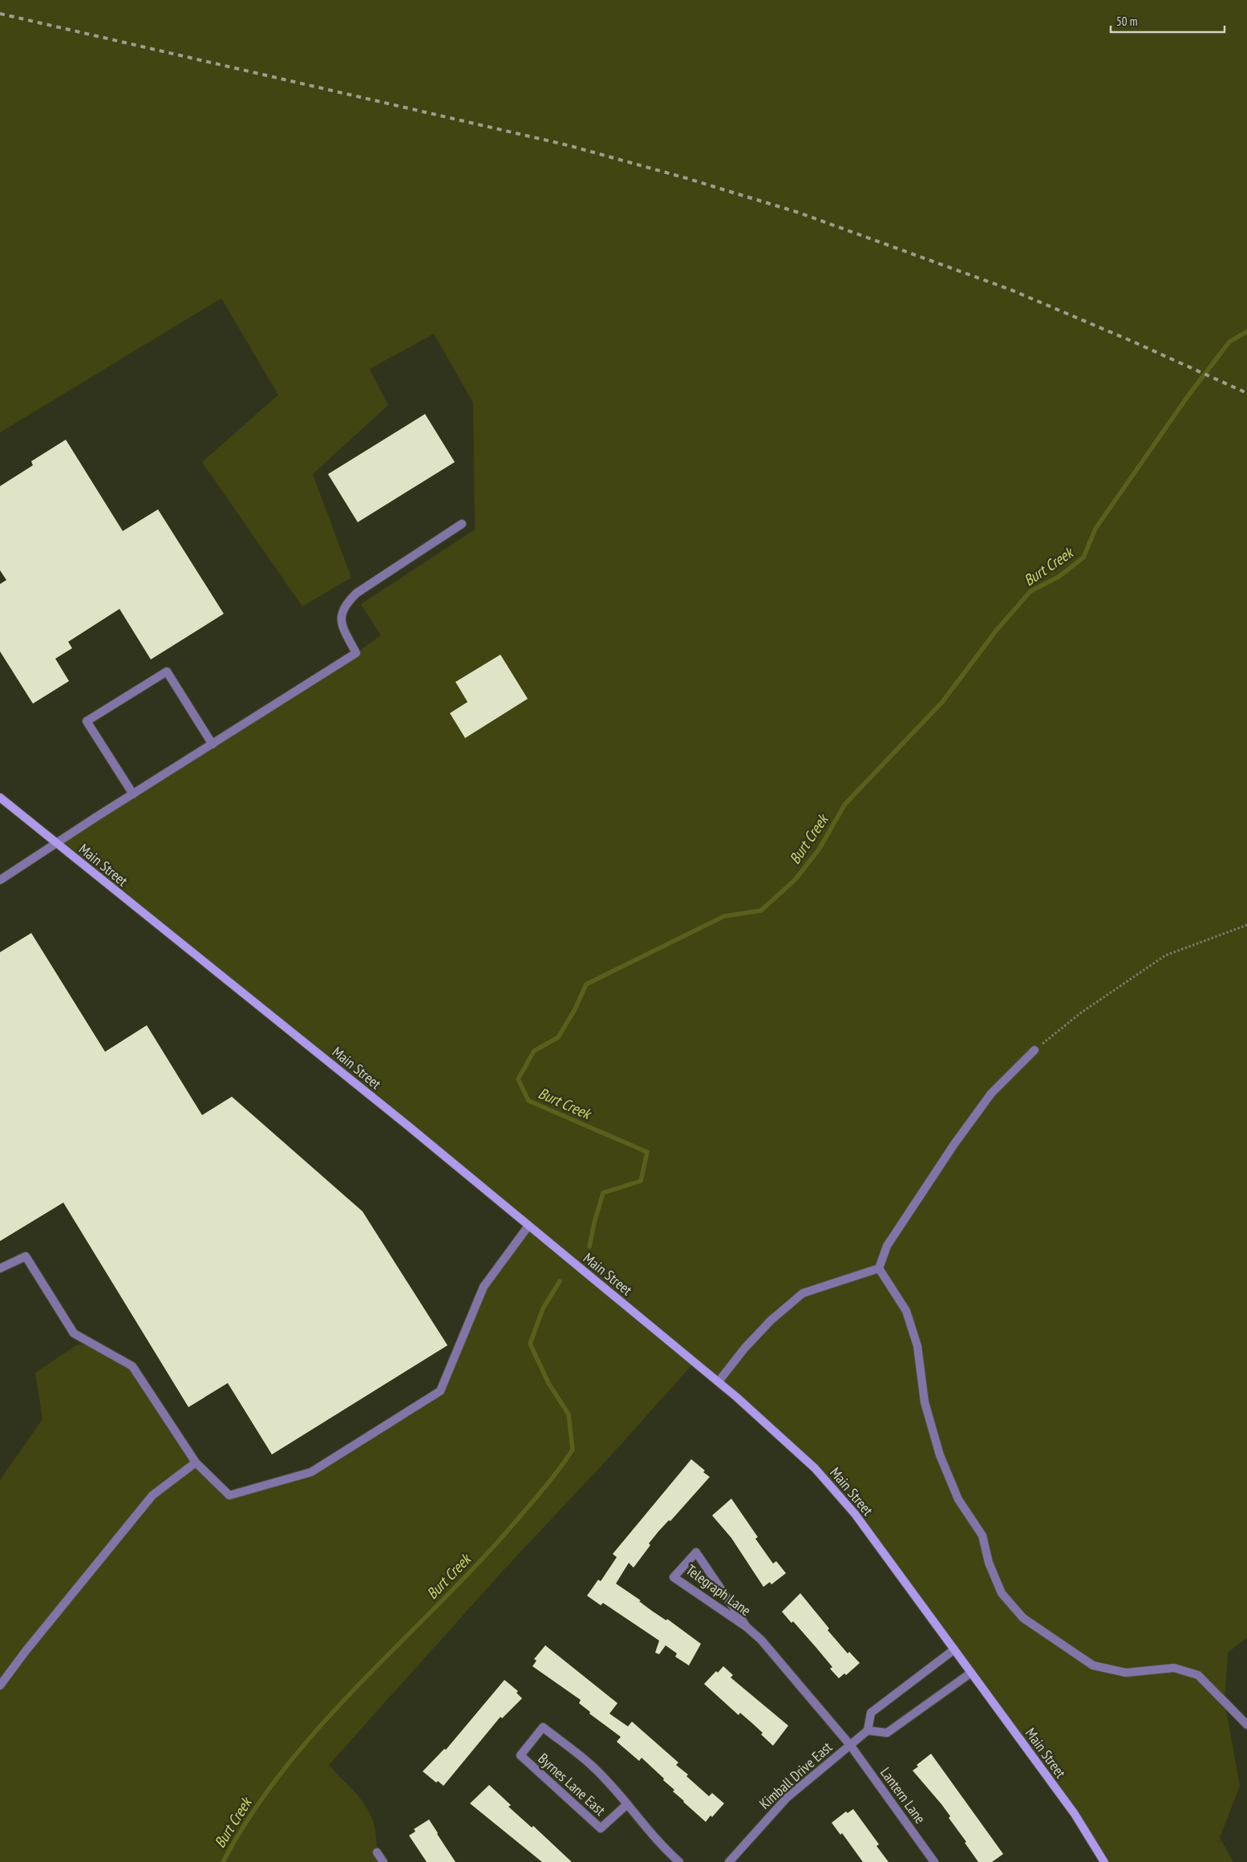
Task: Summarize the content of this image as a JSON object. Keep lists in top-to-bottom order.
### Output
{
  "streets": {
    "main road": ["Main Street"],
    "street": [
      "Telegraph Lane",
      "Kimball Drive East",
      "Byrnes Lane East",
      "Lantern Lane"
    ]
  },
  "crossings": [
    ["Telegraph Lane", "Kimball Drive East"],
    ["Telegraph Lane", "Lantern Lane"],
    ["Kimball Drive East", "Lantern Lane"]
  ],
  "water": ["Burt Creek"],
  "scale_bar": "50 m"
}
